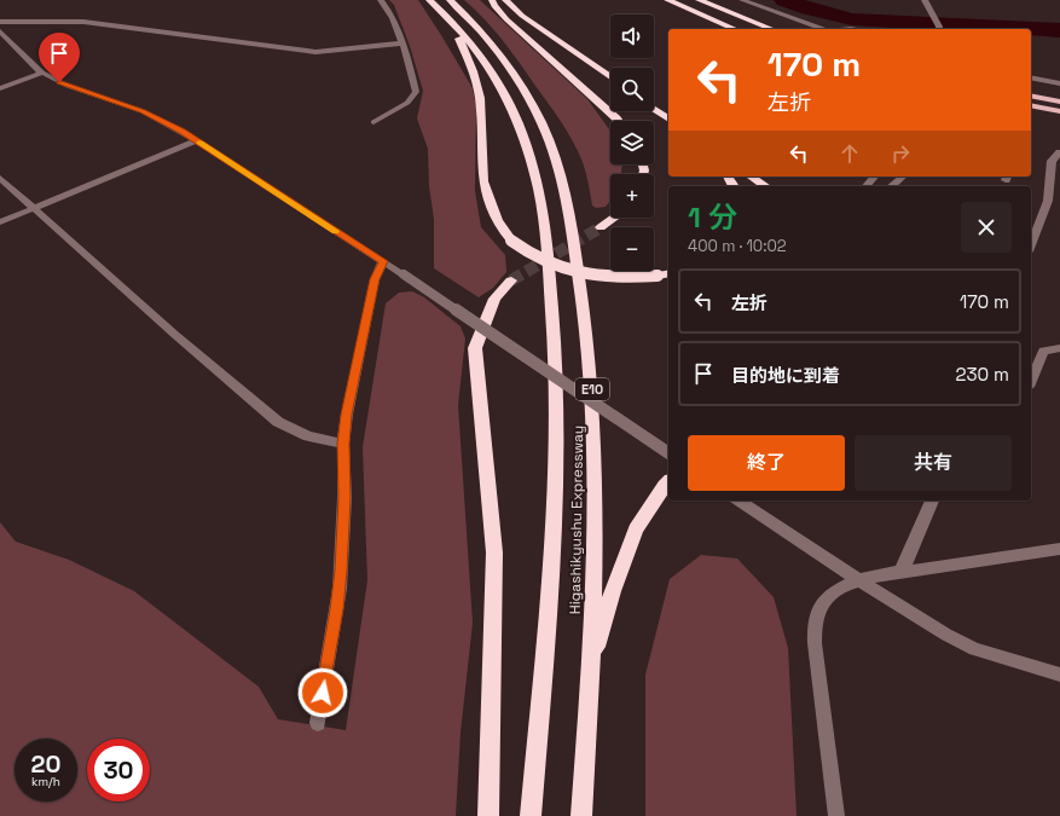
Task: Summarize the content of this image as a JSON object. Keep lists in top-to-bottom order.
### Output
{
  "streets": {
    "highway": ["E10", "Higashikyushu Expressway"]
  },
  "page": {
    "map_buttons": ["+", "−"],
    "turn": ["170 m", "左折"],
    "heading": ["1 分", "400 m · 10:02"],
    "list": [
      {
        "name": "左折",
        "value": "170 m"
      },
      {
        "name": "目的地に到着",
        "value": "230 m"
      }
    ],
    "buttons": ["終了", "共有"],
    "speed": "20 km/h",
    "limit": "30"
  }
}
